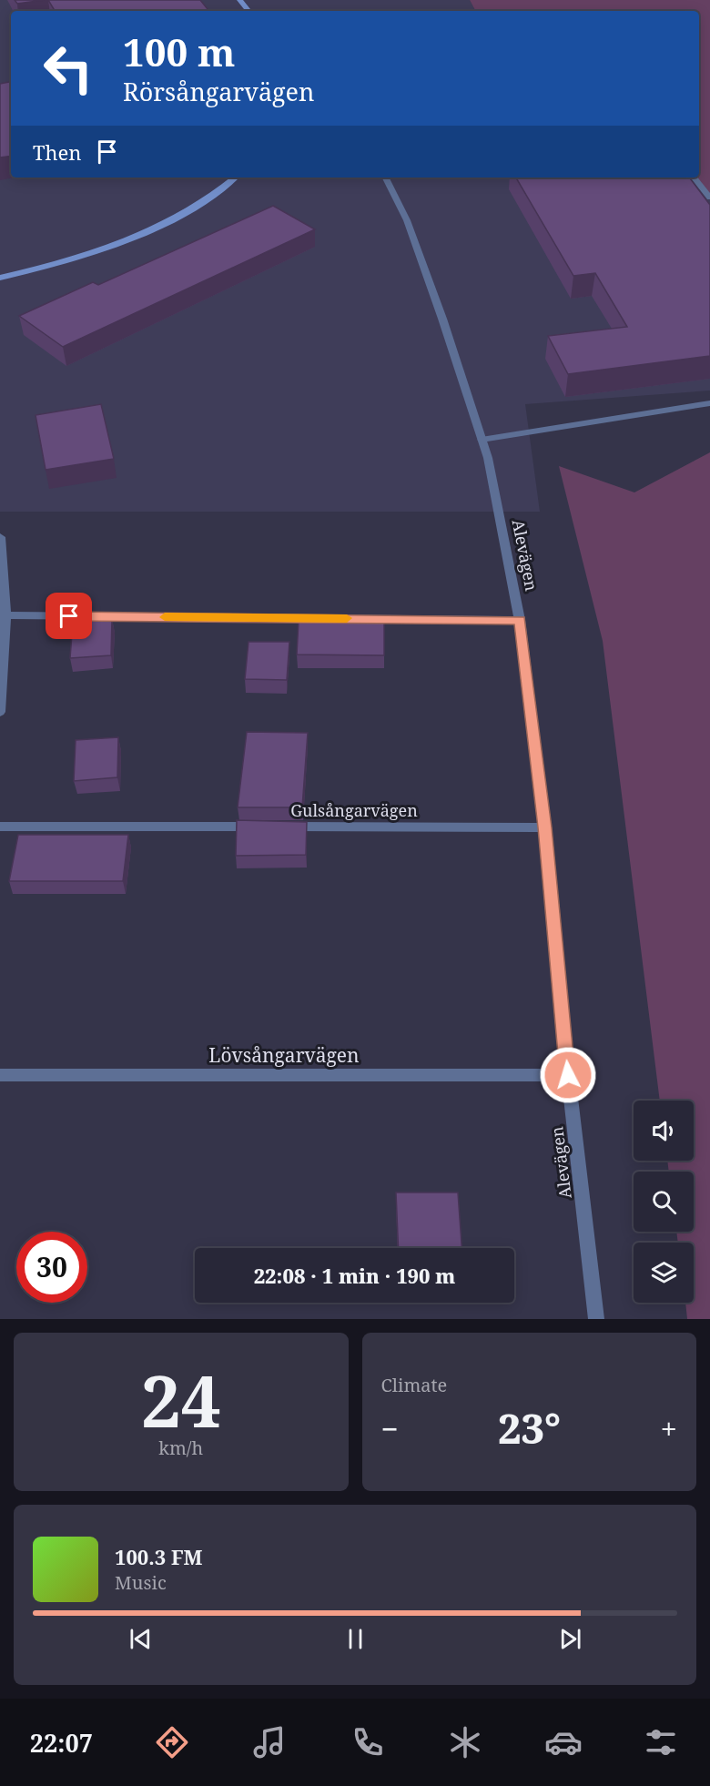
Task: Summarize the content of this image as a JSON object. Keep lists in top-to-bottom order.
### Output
{
  "streets": {
    "street": ["Alevägen", "Gulsångarvägen", "Lövsångarvägen"]
  },
  "crossings": [
    ["Alevägen", "Gulsångarvägen"],
    ["Alevägen", "Lövsångarvägen"]
  ],
  "page": {
    "turn": ["100 m", "Rörsångarvägen"],
    "then": "Then",
    "limit": "30",
    "trip": "22:08 · 1 min · 190 m",
    "tile": [
      ["24", "km/h"],
      "Climate"
    ],
    "heat": ["−", "23°", "+"],
    "song": ["100.3 FM", "Music"],
    "tabs": "22:07"
  }
}
